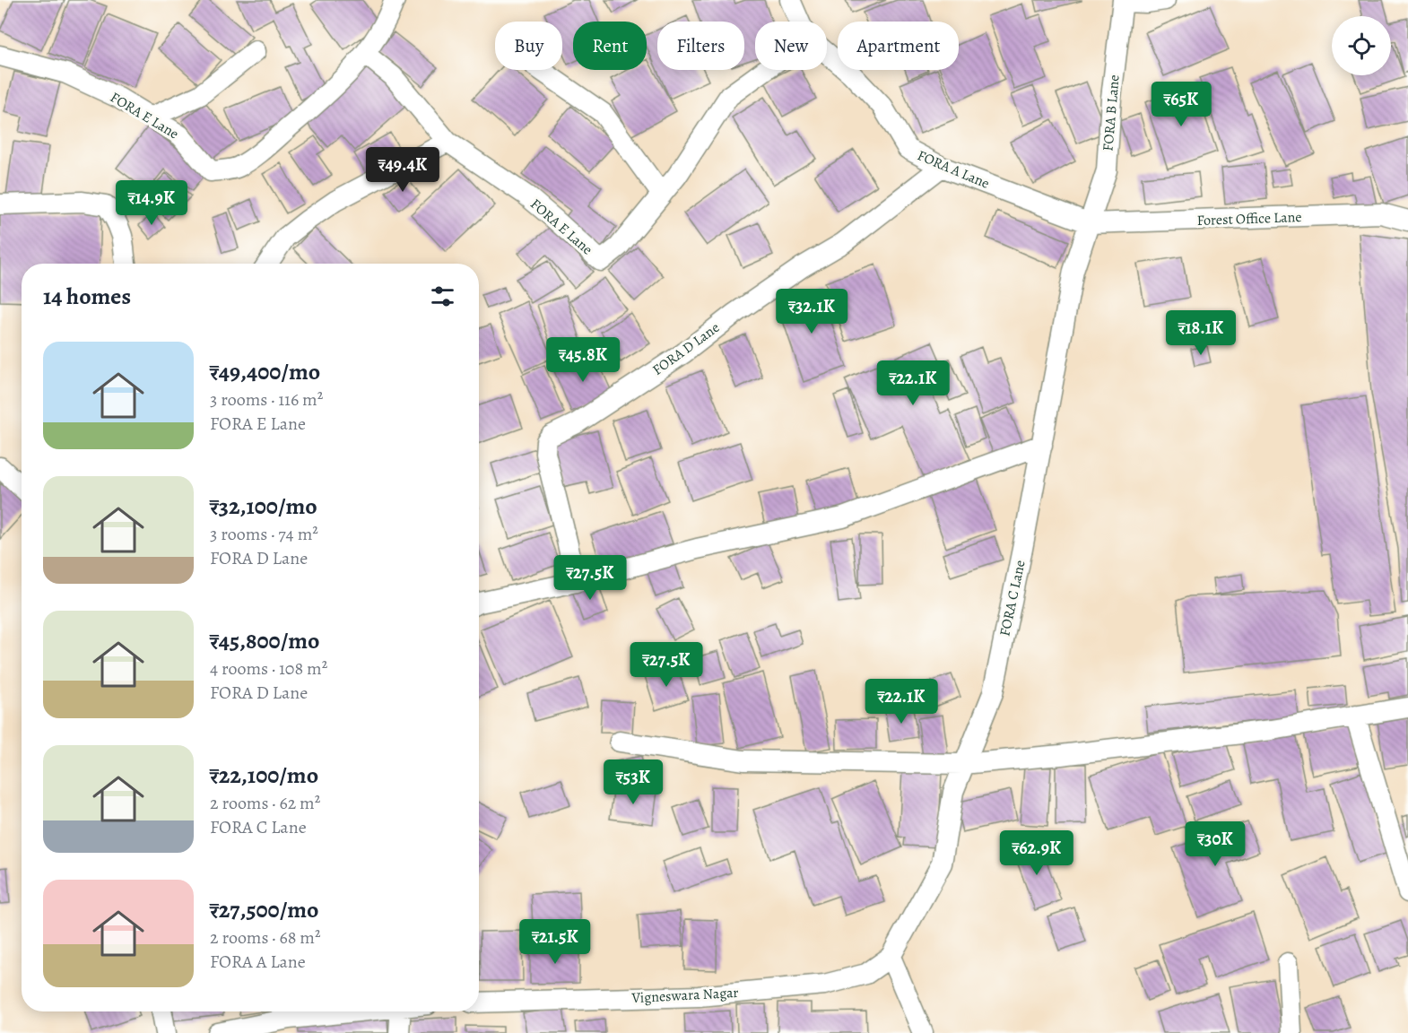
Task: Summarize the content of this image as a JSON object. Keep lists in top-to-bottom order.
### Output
{
  "streets": {
    "street": [
      "FORA B Lane",
      "FORA E Lane",
      "FORA A Lane",
      "Forest Office Lane",
      "FORA D Lane",
      "FORA C Lane",
      "Vigneswara Nagar"
    ]
  },
  "crossings": [
    ["FORA B Lane", "FORA A Lane"],
    ["FORA B Lane", "Forest Office Lane"],
    ["FORA B Lane", "FORA C Lane"],
    ["FORA A Lane", "Forest Office Lane"],
    ["FORA A Lane", "FORA D Lane"],
    ["FORA A Lane", "FORA C Lane"],
    ["Forest Office Lane", "FORA C Lane"],
    ["FORA C Lane", "Vigneswara Nagar"]
  ],
  "page": {
    "chip": [
      "Buy",
      "Rent",
      "Filters",
      "New",
      "Apartment"
    ],
    "price": [
      "₹65K",
      "₹49.4K",
      "₹14.9K",
      "₹32.1K",
      "₹18.1K",
      "₹45.8K",
      "₹22.1K",
      "₹27.5K",
      "₹27.5K",
      "₹22.1K",
      "₹53K",
      "₹30K",
      "₹62.9K",
      "₹21.5K"
    ],
    "heading": "14 homes",
    "list": [
      {
        "name": "₹49,400/mo",
        "note": "3 rooms · 116 m² · FORA E Lane"
      },
      {
        "name": "₹32,100/mo",
        "note": "3 rooms · 74 m² · FORA D Lane"
      },
      {
        "name": "₹45,800/mo",
        "note": "4 rooms · 108 m² · FORA D Lane"
      },
      {
        "name": "₹22,100/mo",
        "note": "2 rooms · 62 m² · FORA C Lane"
      },
      {
        "name": "₹27,500/mo",
        "note": "2 rooms · 68 m² · FORA A Lane"
      }
    ]
  }
}
